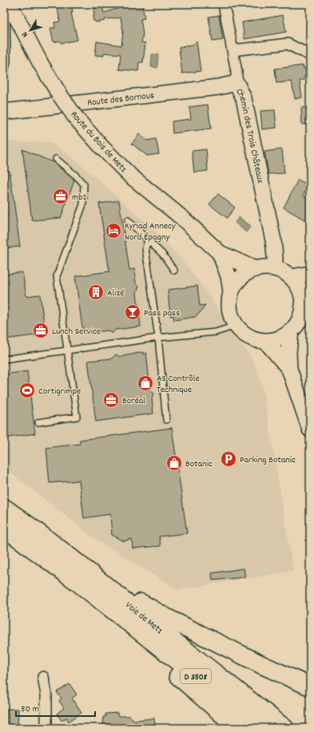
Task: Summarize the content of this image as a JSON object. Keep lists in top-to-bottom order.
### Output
{
  "streets": {
    "highway": ["Voie de Metz", "D 3508"],
    "main road": ["Route des Bornous", "Chemin des Trois Châteaux", "Route du Bois de Metz"]
  },
  "crossings": [
    ["Route des Bornous", "Chemin des Trois Châteaux"],
    ["Chemin des Trois Châteaux", "Route du Bois de Metz"]
  ],
  "places": {
    "office": ["mb2i", "Lunch Service", "Boréal"],
    "hotel": ["Kyriad Annecy Nord Épagny"],
    "building": ["Alizé"],
    "bar": ["Pass pass"],
    "shop": ["AS Contrôle Technique", "Botanic"],
    "sports": ["Cortigrimpe"],
    "parking": ["Parking Botanic"]
  },
  "scale_bar": "50 m",
  "north": "bottom left"
}
